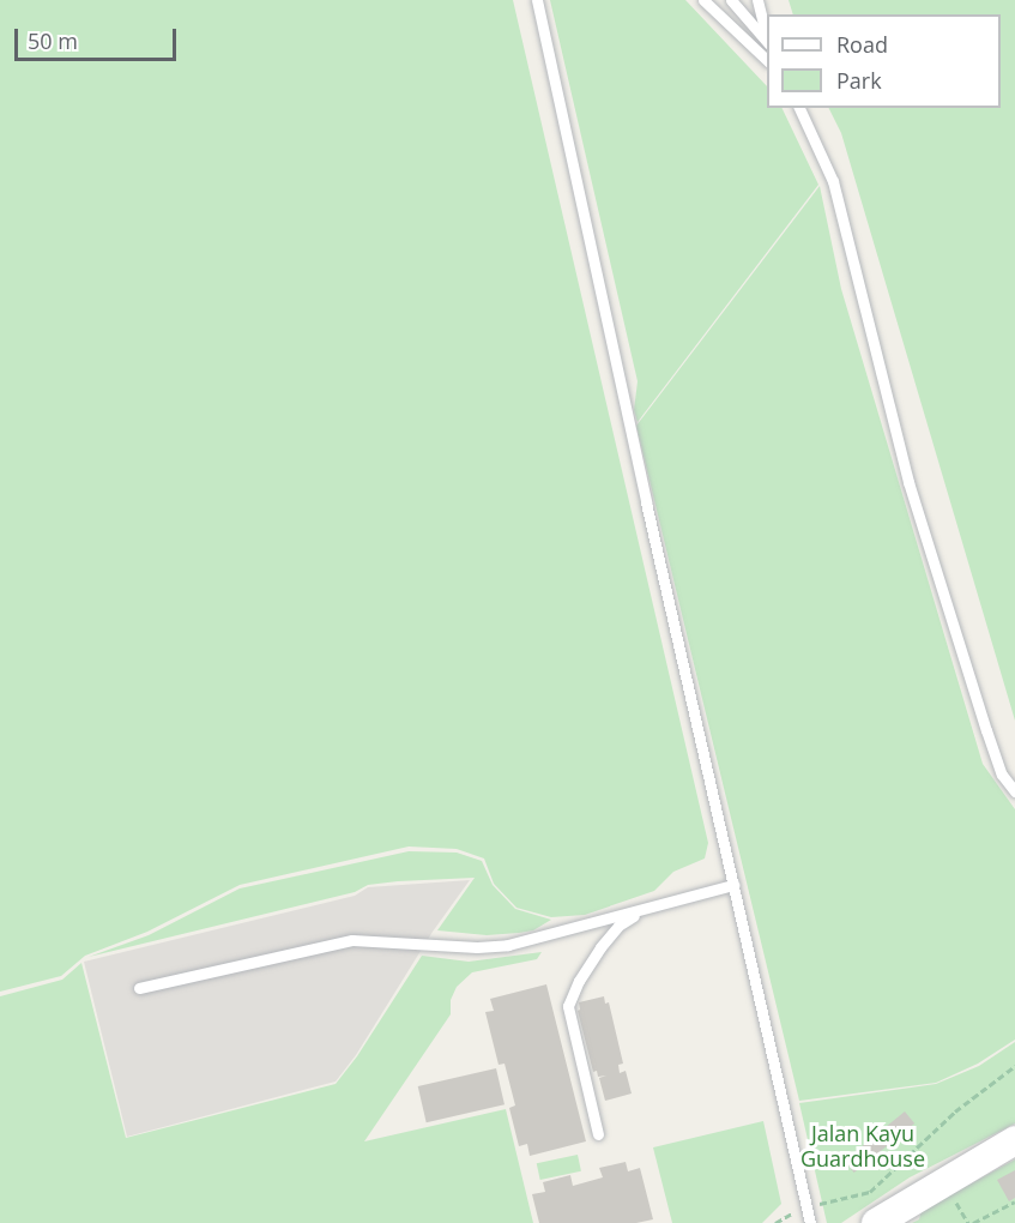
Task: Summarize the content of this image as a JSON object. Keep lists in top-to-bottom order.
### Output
{
  "parks": ["Jalan Kayu Guardhouse"],
  "legend": ["Road", "Park"],
  "scale_bar": "50 m"
}
